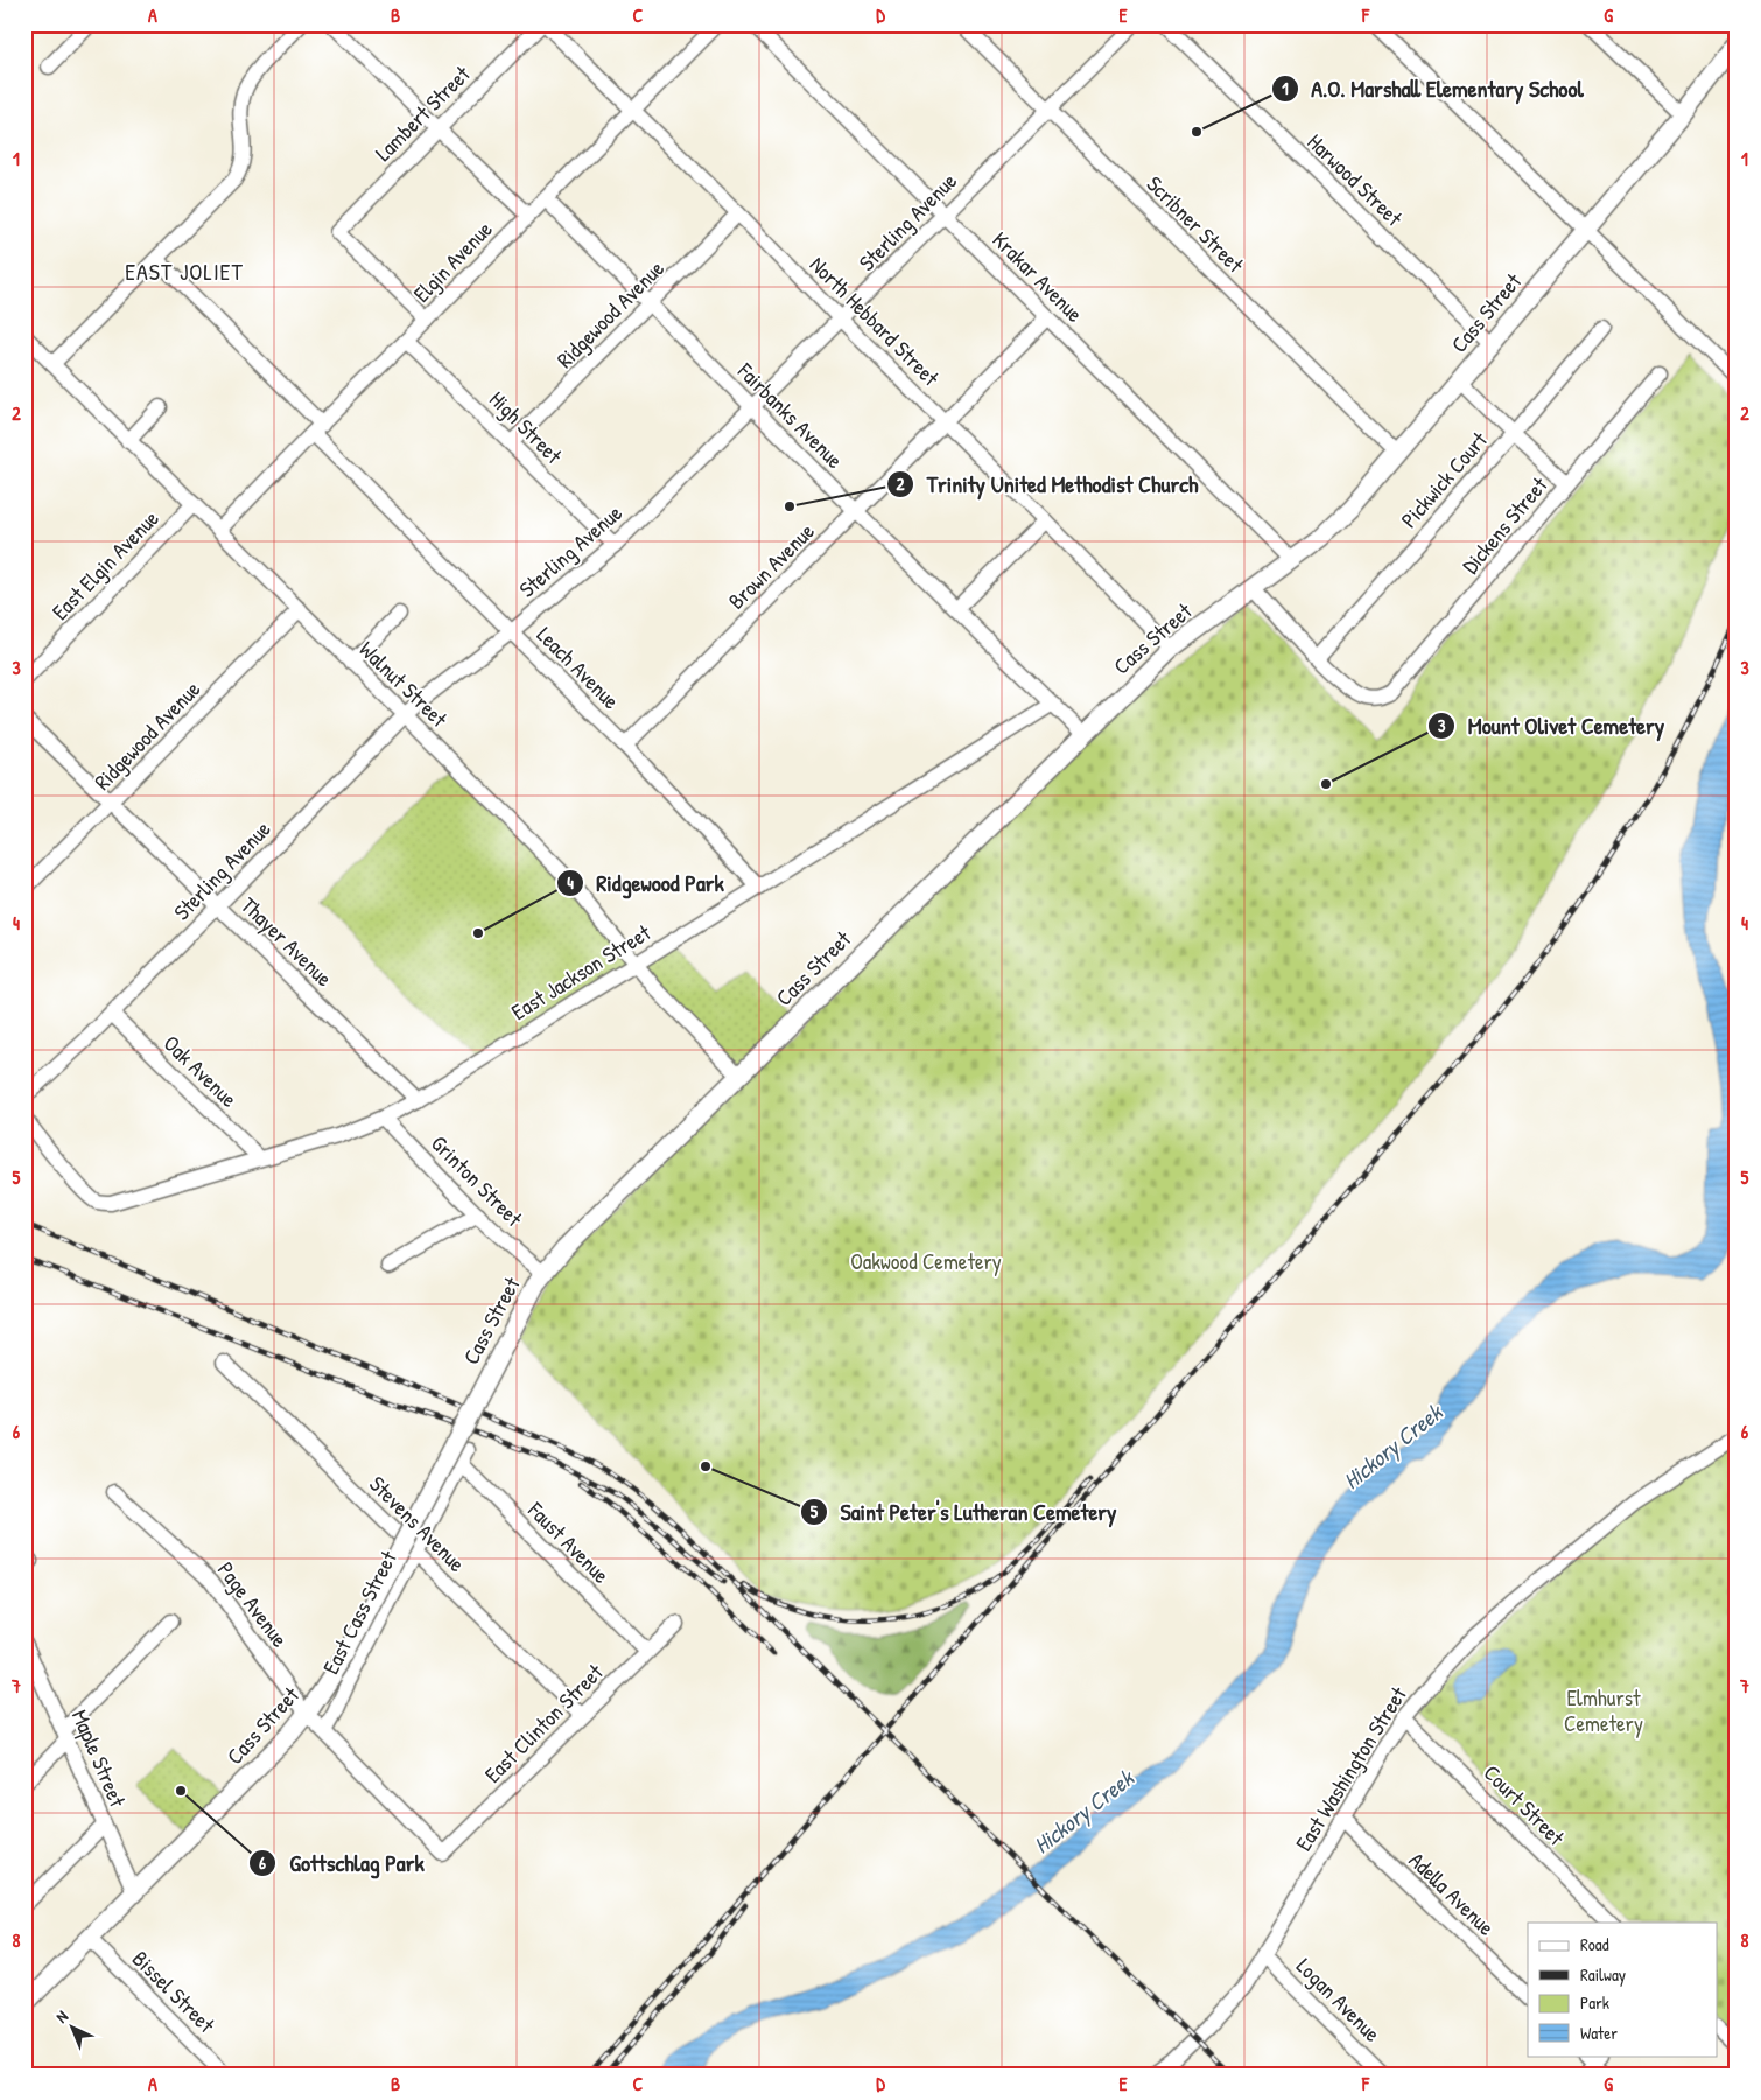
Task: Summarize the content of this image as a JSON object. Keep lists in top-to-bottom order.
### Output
{
  "streets": {
    "main road": ["Cass Street"],
    "street": [
      "Lambert Street",
      "Harwood Street",
      "Sterling Avenue",
      "Scribner Street",
      "Elgin Avenue",
      "Krakar Avenue",
      "Ridgewood Avenue",
      "North Hebbard Street",
      "Fairbanks Avenue",
      "High Street",
      "Pickwick Court",
      "Dickens Street",
      "East Elgin Avenue",
      "Brown Avenue",
      "Leach Avenue",
      "Walnut Street",
      "Thayer Avenue",
      "East Jackson Street",
      "Oak Avenue",
      "Grinton Street",
      "Stevens Avenue",
      "Faust Avenue",
      "Page Avenue",
      "East Cass Street",
      "East Clinton Street",
      "Maple Street",
      "East Washington Street",
      "Court Street",
      "Adella Avenue",
      "Bissel Street",
      "Logan Avenue"
    ]
  },
  "crossings": [
    ["Lambert Street", "Elgin Avenue"],
    ["Harwood Street", "Cass Street"],
    ["Sterling Avenue", "Scribner Street"],
    ["Sterling Avenue", "Krakar Avenue"],
    ["Sterling Avenue", "North Hebbard Street"],
    ["Sterling Avenue", "Fairbanks Avenue"],
    ["Sterling Avenue", "High Street"],
    ["Sterling Avenue", "Leach Avenue"],
    ["Sterling Avenue", "Walnut Street"],
    ["Sterling Avenue", "Thayer Avenue"],
    ["Sterling Avenue", "Oak Avenue"],
    ["Scribner Street", "Cass Street"],
    ["Elgin Avenue", "North Hebbard Street"],
    ["Elgin Avenue", "Fairbanks Avenue"],
    ["Elgin Avenue", "High Street"],
    ["Elgin Avenue", "Leach Avenue"],
    ["Elgin Avenue", "Walnut Street"],
    ["Krakar Avenue", "Cass Street"],
    ["Krakar Avenue", "Brown Avenue"],
    ["Cass Street", "North Hebbard Street"],
    ["Cass Street", "Fairbanks Avenue"],
    ["Cass Street", "Walnut Street"],
    ["Cass Street", "Grinton Street"],
    ["Cass Street", "Page Avenue"],
    ["Cass Street", "Maple Street"],
    ["Cass Street", "Bissel Street"],
    ["Ridgewood Avenue", "North Hebbard Street"],
    ["Ridgewood Avenue", "Fairbanks Avenue"],
    ["Ridgewood Avenue", "High Street"],
    ["Ridgewood Avenue", "Walnut Street"],
    ["Ridgewood Avenue", "Thayer Avenue"],
    ["North Hebbard Street", "Brown Avenue"],
    ["Fairbanks Avenue", "Brown Avenue"],
    ["Fairbanks Avenue", "East Jackson Street"],
    ["Pickwick Court", "Dickens Street"],
    ["East Elgin Avenue", "Walnut Street"],
    ["Brown Avenue", "Leach Avenue"],
    ["Leach Avenue", "East Jackson Street"],
    ["Walnut Street", "East Jackson Street"],
    ["Thayer Avenue", "East Jackson Street"],
    ["East Jackson Street", "Oak Avenue"],
    ["East Jackson Street", "Grinton Street"],
    ["Stevens Avenue", "East Cass Street"],
    ["Stevens Avenue", "East Clinton Street"],
    ["Faust Avenue", "East Cass Street"],
    ["Faust Avenue", "East Clinton Street"],
    ["Page Avenue", "East Cass Street"],
    ["Page Avenue", "East Clinton Street"],
    ["East Washington Street", "Court Street"],
    ["East Washington Street", "Adella Avenue"],
    ["East Washington Street", "Logan Avenue"]
  ],
  "districts": ["EAST JOLIET"],
  "water": ["Hickory Creek"],
  "parks": ["Oakwood Cemetery", "Elmhurst Cemetery"],
  "places": [
    "A.O. Marshall Elementary School",
    "Trinity United Methodist Church",
    "Mount Olivet Cemetery",
    "Ridgewood Park",
    "Saint Peter's Lutheran Cemetery",
    "Gottschlag Park"
  ],
  "legend": [
    "Road",
    "Railway",
    "Park",
    "Water"
  ],
  "north": "top left",
  "grid": {
    "columns": [
      "A",
      "B",
      "C",
      "D",
      "E",
      "F",
      "G"
    ],
    "rows": [
      "1",
      "2",
      "3",
      "4",
      "5",
      "6",
      "7",
      "8"
    ]
  }
}
